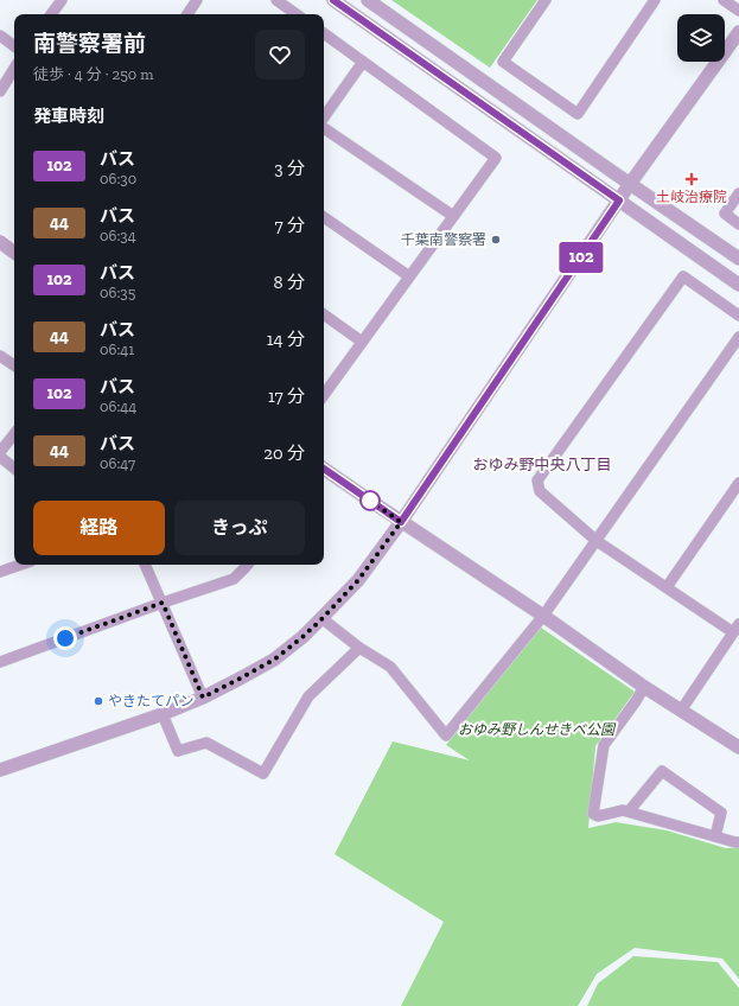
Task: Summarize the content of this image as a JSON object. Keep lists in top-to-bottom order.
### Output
{
  "districts": ["おゆみ野中央八丁目"],
  "parks": ["おゆみ野しんせきべ公園"],
  "places": {
    "health": ["土岐治療院"],
    "other": ["千葉南警察署", "やきたてパン"]
  },
  "lines": ["bus line 102"],
  "page": {
    "on_map": "102",
    "heading": [
      ["南警察署前", "徒歩 · 4 分 · 250 m"],
      "発車時刻"
    ],
    "list": [
      {
        "mark": "102",
        "name": "バス",
        "note": "06:30",
        "value": "3 分"
      },
      {
        "mark": "44",
        "name": "バス",
        "note": "06:34",
        "value": "7 分"
      },
      {
        "mark": "102",
        "name": "バス",
        "note": "06:35",
        "value": "8 分"
      },
      {
        "mark": "44",
        "name": "バス",
        "note": "06:41",
        "value": "14 分"
      },
      {
        "mark": "102",
        "name": "バス",
        "note": "06:44",
        "value": "17 分"
      },
      {
        "mark": "44",
        "name": "バス",
        "note": "06:47",
        "value": "20 分"
      }
    ],
    "buttons": ["経路", "きっぷ"]
  }
}
